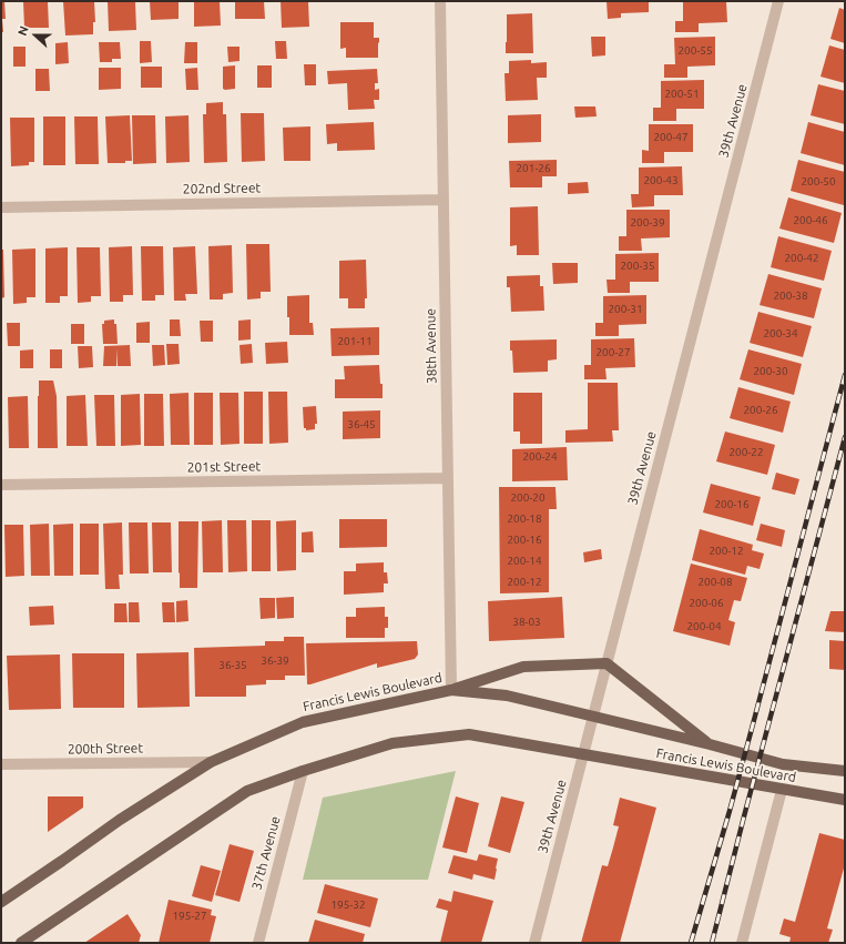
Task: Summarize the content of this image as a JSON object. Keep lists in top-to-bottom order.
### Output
{
  "streets": {
    "main road": ["Francis Lewis Boulevard"],
    "street": [
      "39th Avenue",
      "202nd Street",
      "38th Avenue",
      "201st Street",
      "200th Street",
      "37th Avenue"
    ]
  },
  "crossings": [
    ["39th Avenue", "Francis Lewis Boulevard"],
    ["202nd Street", "38th Avenue"],
    ["38th Avenue", "201st Street"],
    ["38th Avenue", "Francis Lewis Boulevard"],
    ["Francis Lewis Boulevard", "200th Street"],
    ["Francis Lewis Boulevard", "37th Avenue"]
  ],
  "house_numbers": [
    "200-55",
    "200-51",
    "200-47",
    "201-26",
    "200-43",
    "200-50",
    "200-46",
    "200-39",
    "200-42",
    "200-35",
    "200-38",
    "200-31",
    "200-34",
    "201-11",
    "200-27",
    "200-30",
    "200-26",
    "36-45",
    "200-22",
    "200-24",
    "200-20",
    "200-16",
    "200-18",
    "200-16",
    "200-12",
    "200-14",
    "200-12",
    "200-08",
    "200-06",
    "38-03",
    "200-04",
    "36-39",
    "36-35",
    "195-32",
    "195-27"
  ],
  "north": "left"
}
